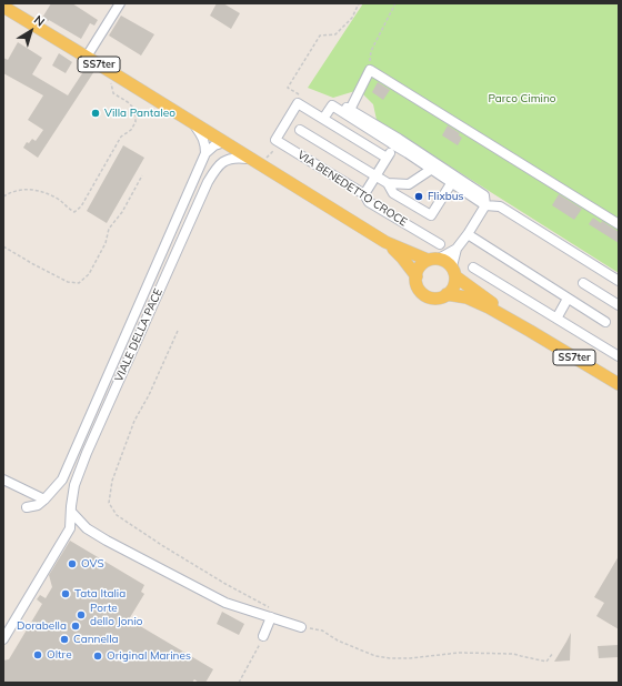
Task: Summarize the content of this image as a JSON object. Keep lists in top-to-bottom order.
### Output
{
  "streets": {
    "main road": ["SS7ter"],
    "street": ["VIA BENEDETTO CROCE", "VIALE DELLA PACE"]
  },
  "crossings": [
    ["SS7ter", "VIALE DELLA PACE"]
  ],
  "parks": ["Parco Cimino"],
  "places": [
    "Villa Pantaleo",
    "Flixbus",
    "OVS",
    "Tata Italia",
    "Porte dello Jonio",
    "Dorabella",
    "Cannella",
    "Oltre",
    "Original Marines"
  ],
  "north": "top right"
}
